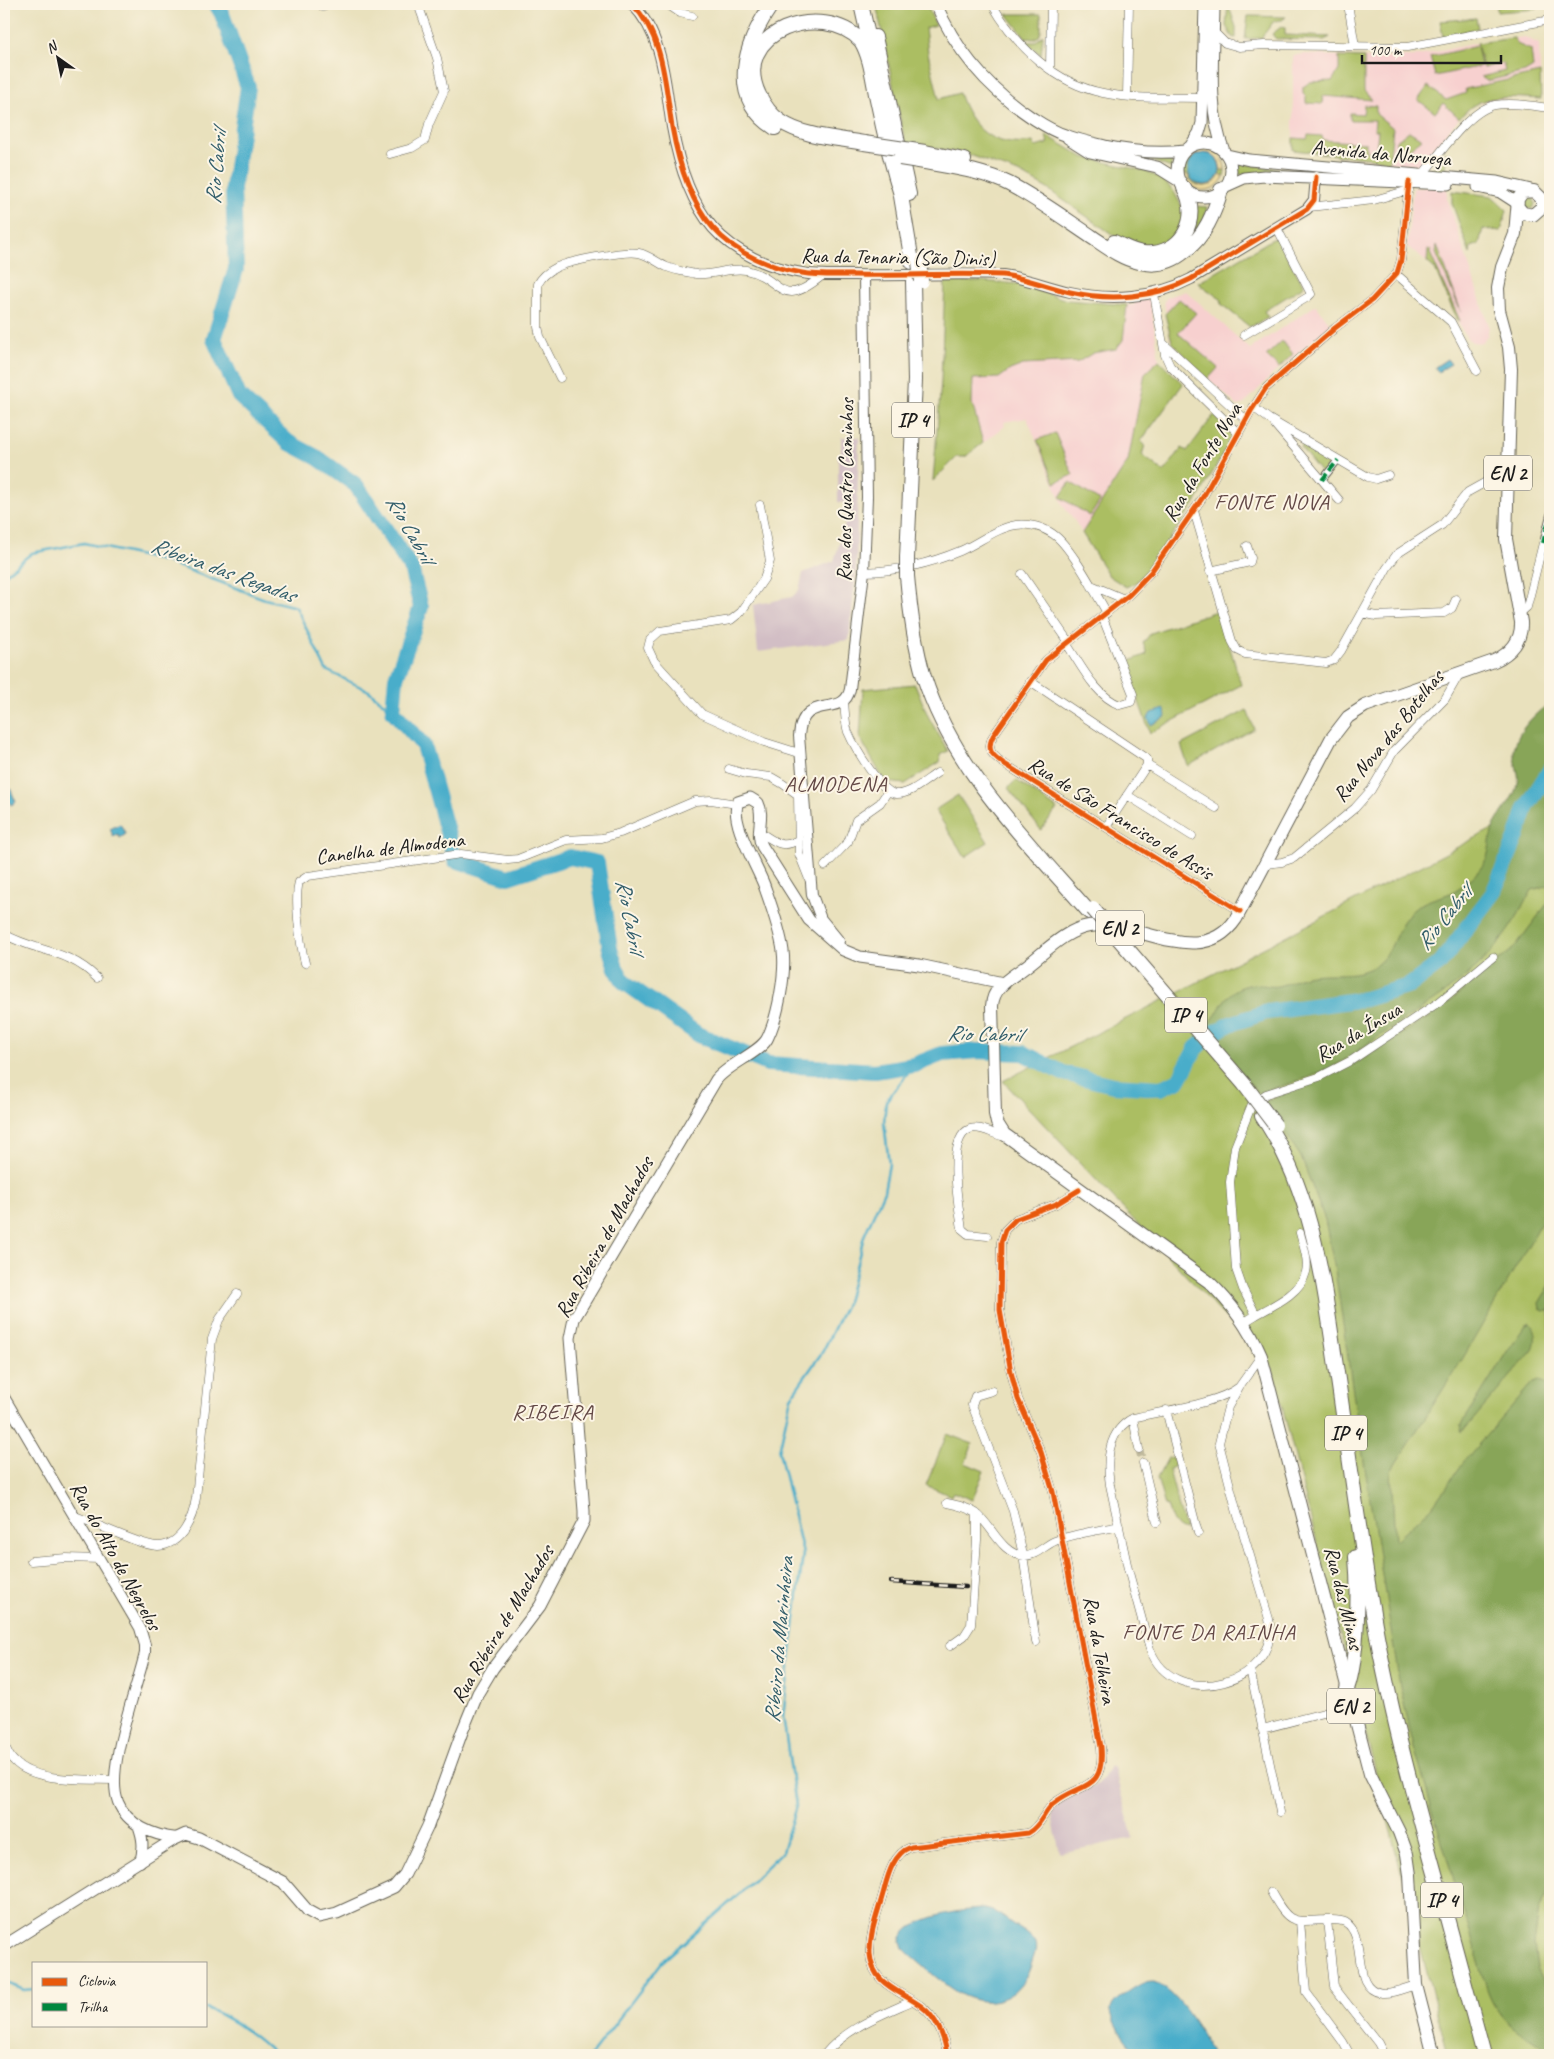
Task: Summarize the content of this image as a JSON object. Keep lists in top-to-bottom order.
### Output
{
  "streets": {
    "highway": ["IP 4"],
    "main road": [
      "Avenida da Noruega",
      "EN 2",
      "Rua Ribeira de Machados",
      "Rua das Minas"
    ],
    "street": [
      "Rua da Tenaria (São Dinis)",
      "Rua da Fonte Nova",
      "Rua dos Quatro Caminhos",
      "Rua Nova das Botelhas",
      "Rua de São Francisco de Assis",
      "Canelha de Almodena",
      "Rua da Ínsua",
      "Rua do Alto de Negrelos",
      "Rua da Telheira"
    ]
  },
  "crossings": [
    ["Avenida da Noruega", "Rua da Fonte Nova"],
    ["Avenida da Noruega", "EN 2"],
    ["Rua da Tenaria (São Dinis)", "Rua dos Quatro Caminhos"],
    ["Rua da Fonte Nova", "Rua de São Francisco de Assis"],
    ["EN 2", "Rua Nova das Botelhas"],
    ["EN 2", "Rua de São Francisco de Assis"],
    ["EN 2", "Rua das Minas"],
    ["EN 2", "Rua da Telheira"],
    ["Canelha de Almodena", "Rua Ribeira de Machados"],
    ["Rua das Minas", "Rua da Telheira"]
  ],
  "districts": [
    "FONTE NOVA",
    "ALMODENA",
    "RIBEIRA",
    "FONTE DA RAINHA"
  ],
  "water": ["Rio Cabril", "Ribeira das Regadas", "Ribeiro da Marinheira"],
  "legend": ["Ciclovia", "Trilha"],
  "scale_bar": "100 m",
  "north": "top left"
}
